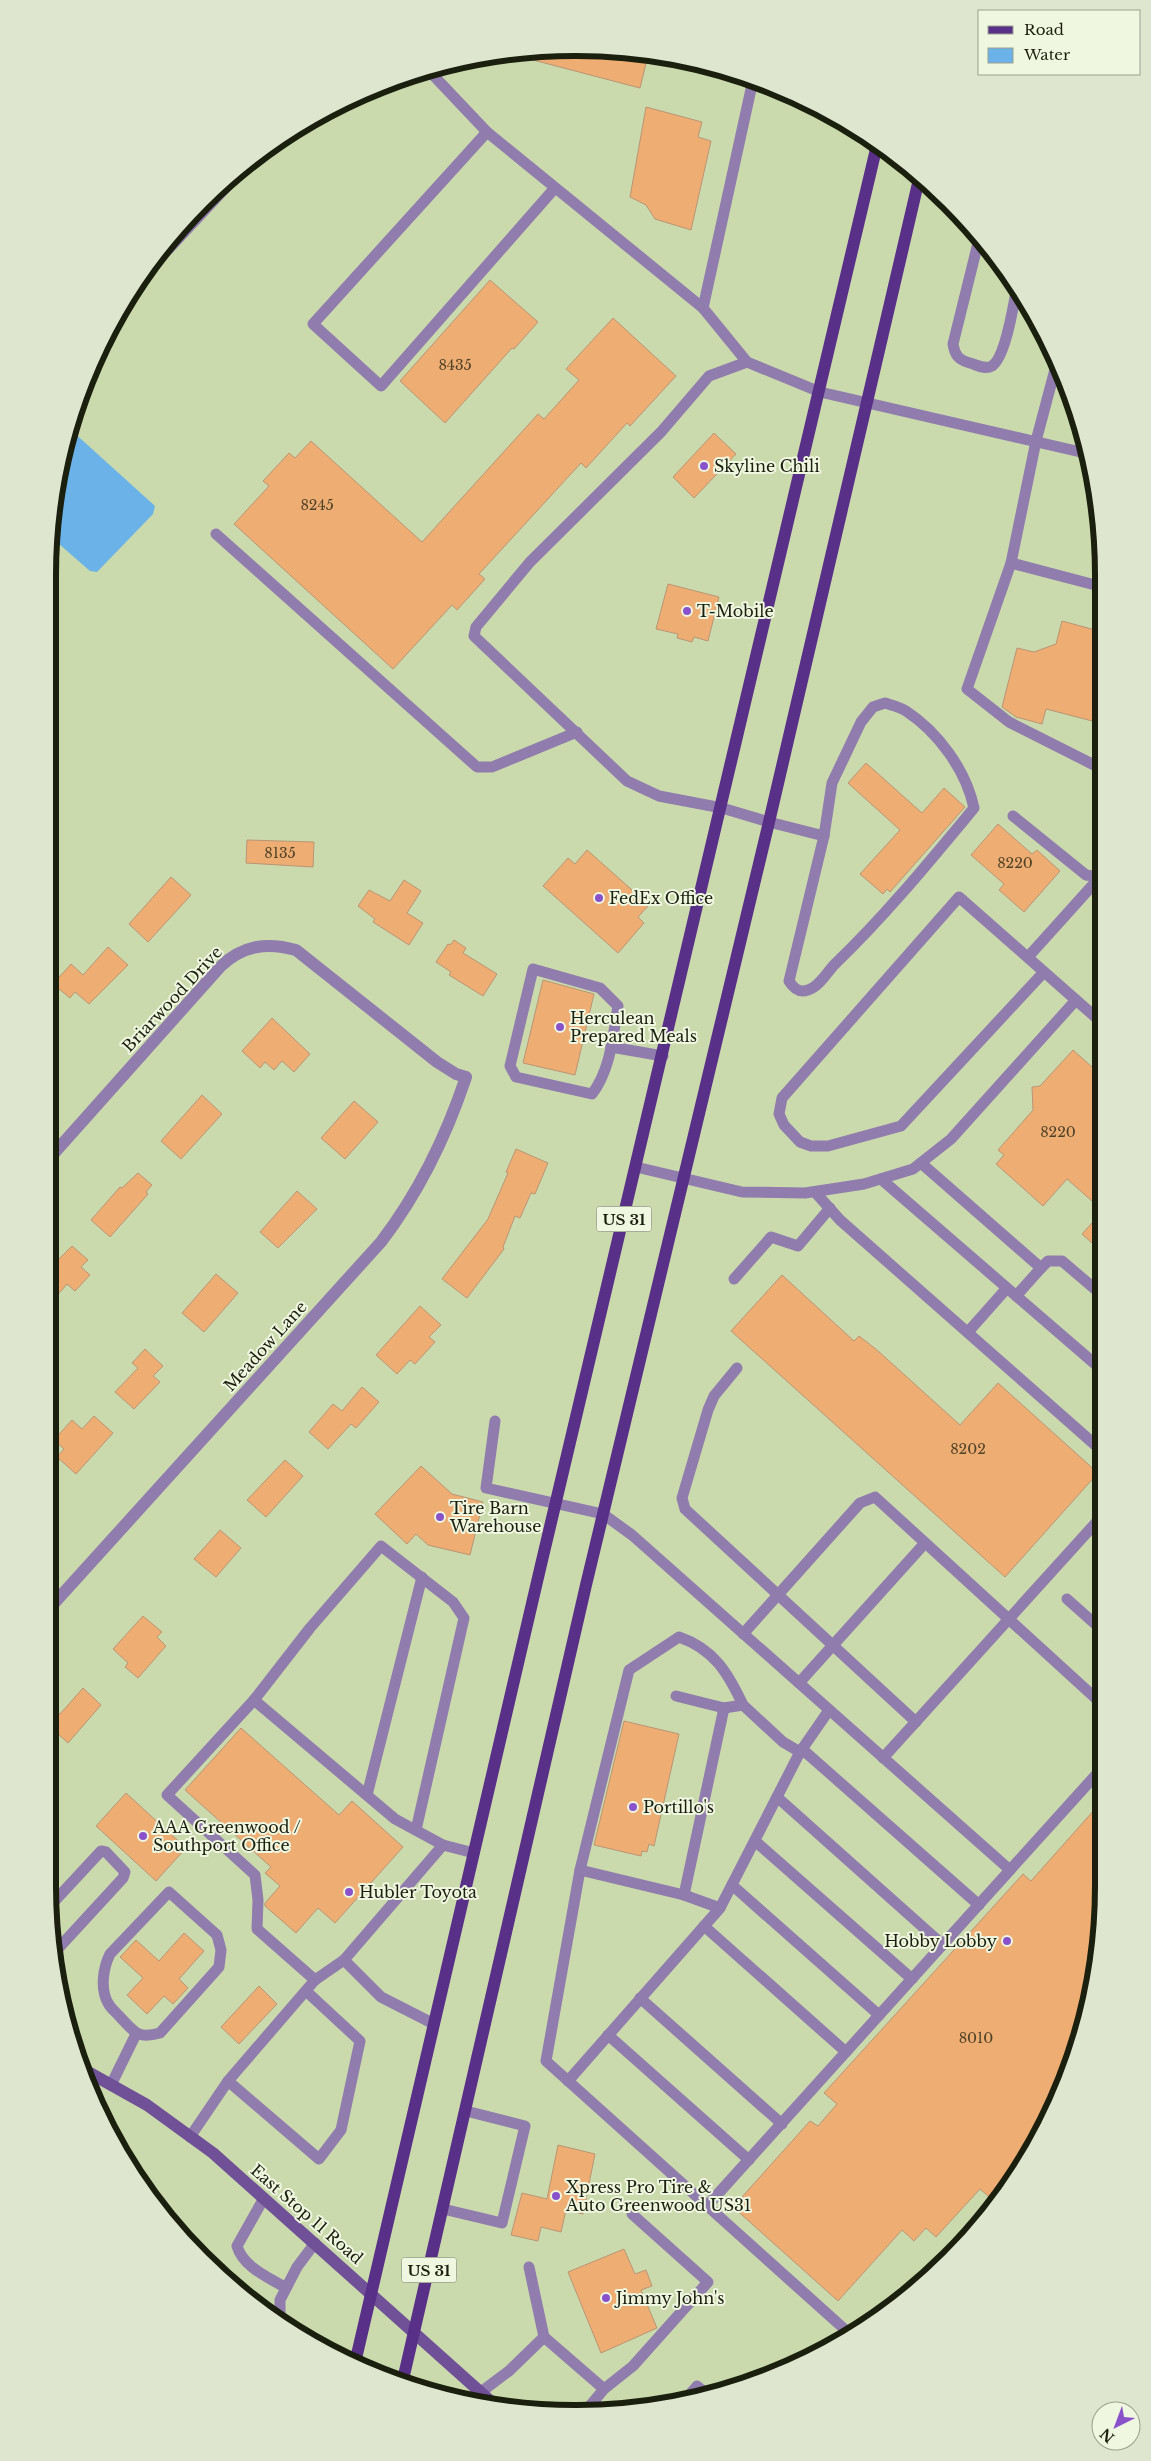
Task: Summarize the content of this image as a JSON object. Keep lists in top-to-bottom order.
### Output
{
  "streets": {
    "main road": ["US 31", "East Stop 11 Road"],
    "street": ["Briarwood Drive", "Meadow Lane"]
  },
  "crossings": [
    ["Briarwood Drive", "Meadow Lane"],
    ["US 31", "East Stop 11 Road"]
  ],
  "places": [
    "Skyline Chili",
    "T-Mobile",
    "FedEx Office",
    "Herculean Prepared Meals",
    "Tire Barn Warehouse",
    "Portillo's",
    "AAA Greenwood / Southport Office",
    "Hubler Toyota",
    "Hobby Lobby",
    "Xpress Pro Tire & Auto Greenwood US31",
    "Jimmy John's"
  ],
  "house_numbers": [
    "8435",
    "8245",
    "8135",
    "8220",
    "8220",
    "8202",
    "8010"
  ],
  "legend": ["Road", "Water"],
  "north": "bottom left"
}
